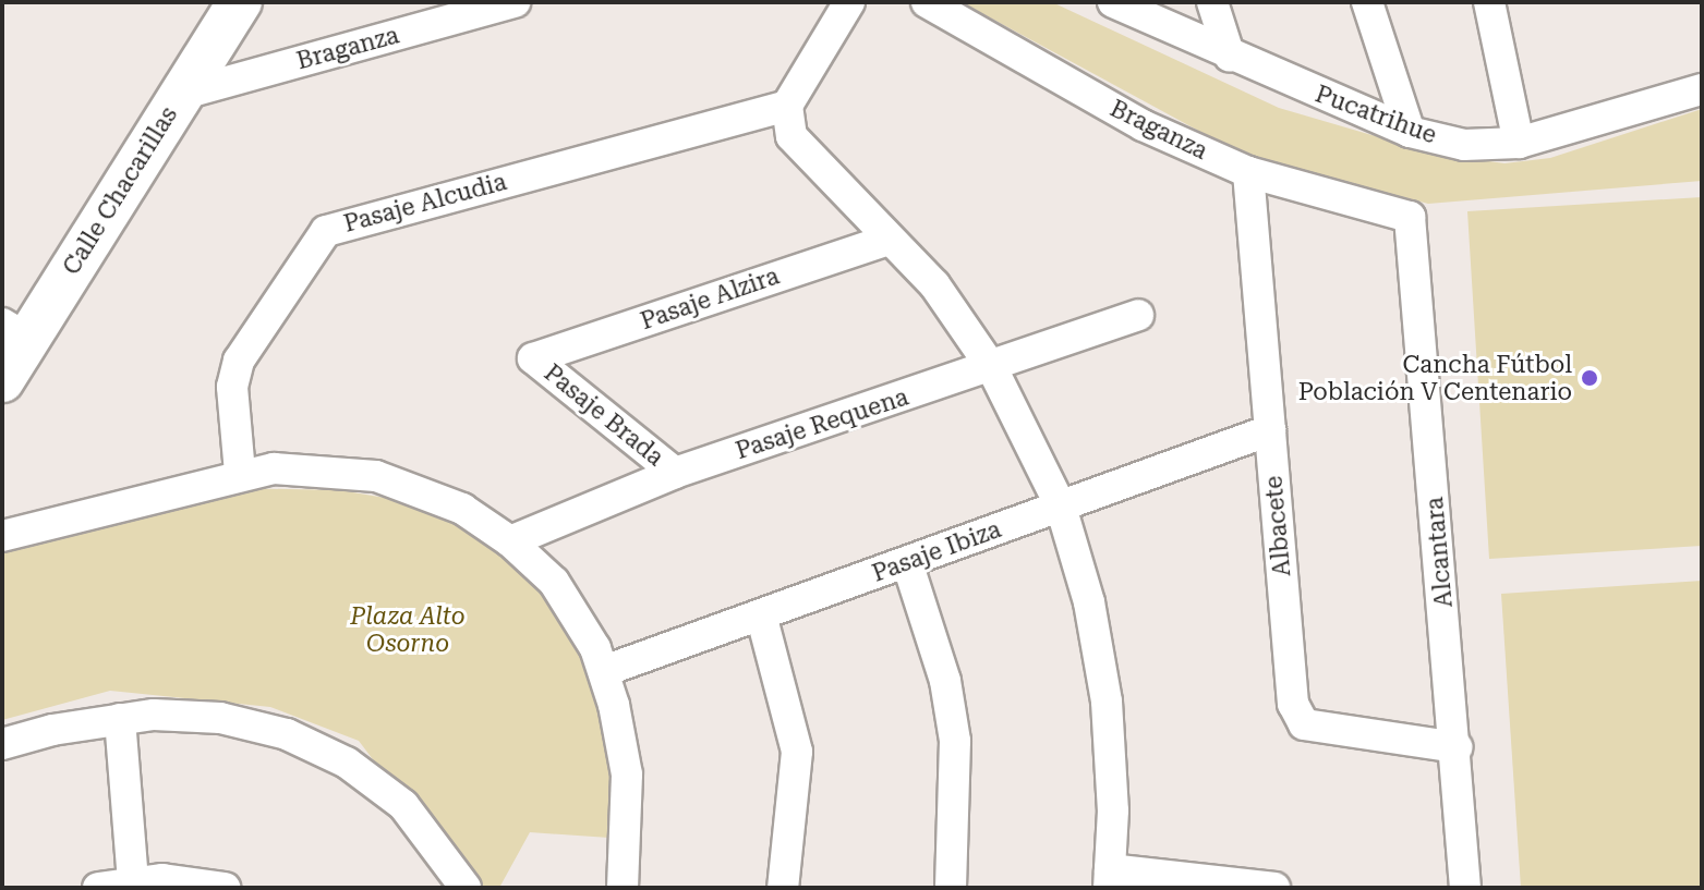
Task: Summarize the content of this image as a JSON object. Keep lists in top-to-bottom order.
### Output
{
  "streets": {
    "street": [
      "Braganza",
      "Pucatrihue",
      "Calle Chacarillas",
      "Pasaje Alcudia",
      "Pasaje Alzira",
      "Pasaje Brada",
      "Pasaje Requena",
      "Albacete",
      "Pasaje Ibiza",
      "Alcantara"
    ]
  },
  "crossings": [
    ["Braganza", "Calle Chacarillas"],
    ["Braganza", "Albacete"],
    ["Braganza", "Alcantara"],
    ["Pasaje Alzira", "Pasaje Brada"],
    ["Pasaje Brada", "Pasaje Requena"],
    ["Albacete", "Pasaje Ibiza"],
    ["Albacete", "Alcantara"]
  ],
  "parks": ["Plaza Alto Osorno"],
  "places": ["Cancha Fútbol Población V Centenario"]
}
